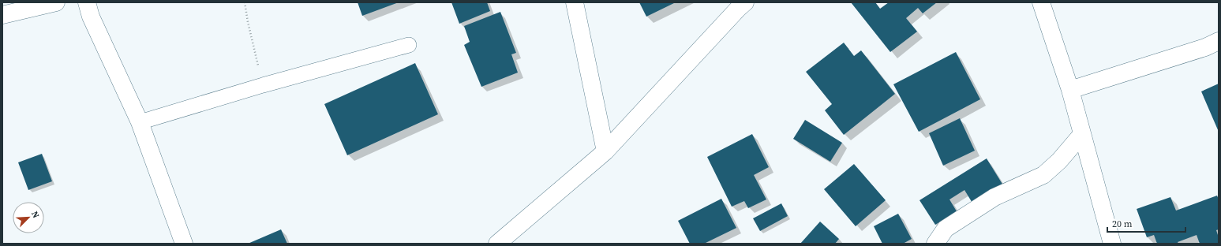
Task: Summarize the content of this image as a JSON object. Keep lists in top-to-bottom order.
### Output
{
  "scale_bar": "20 m",
  "north": "top right"
}
